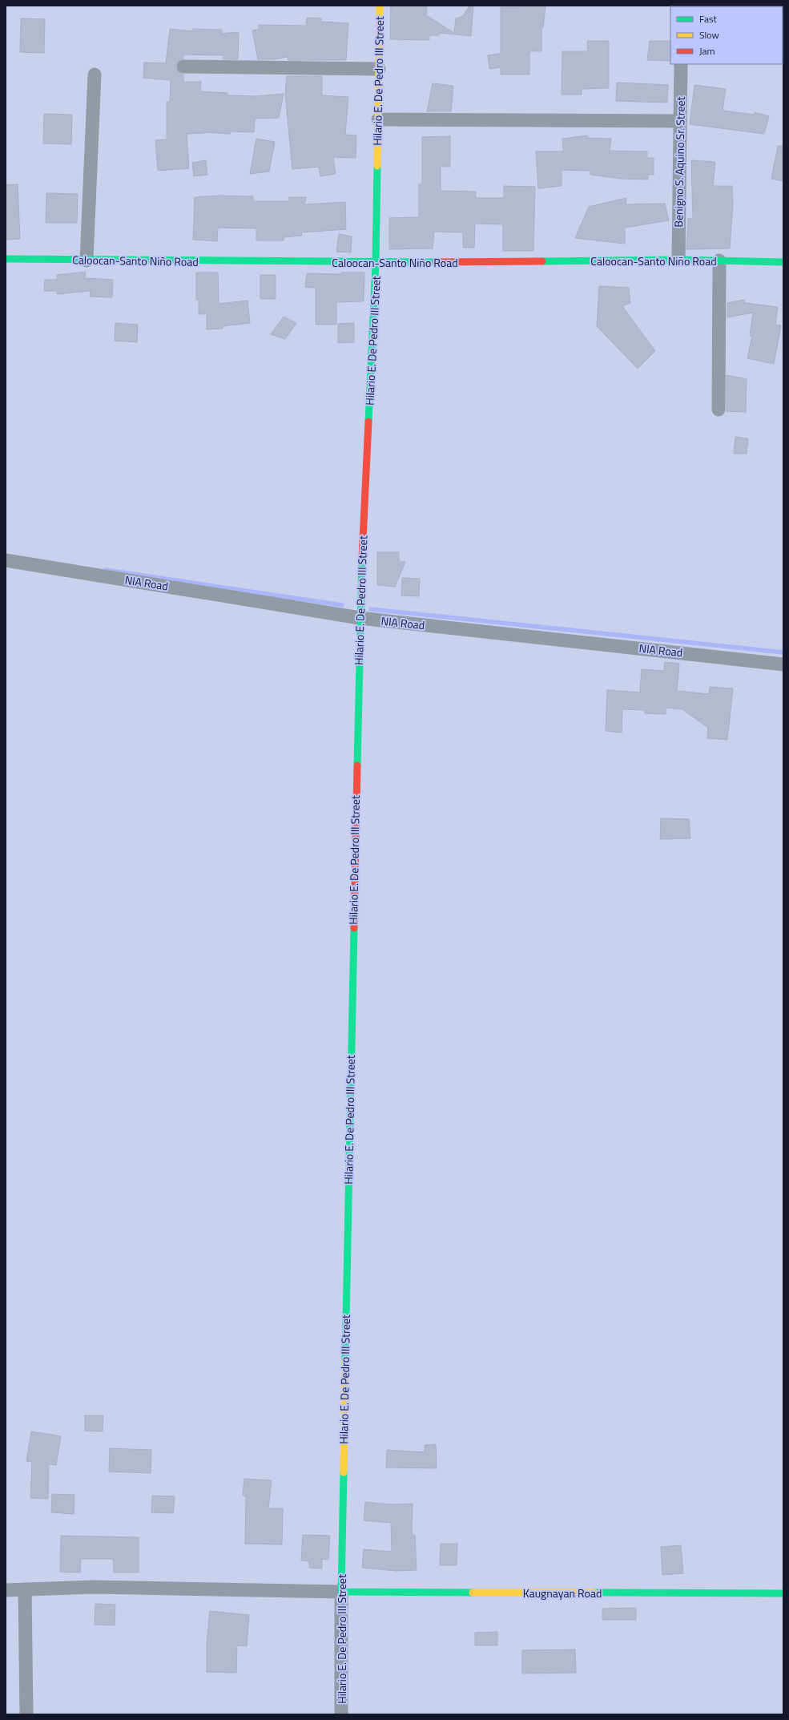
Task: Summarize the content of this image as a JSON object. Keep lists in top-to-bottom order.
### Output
{
  "streets": {
    "street": [
      "Hilario E. De Pedro III Street",
      "Benigno S. Aquino Sr. Street",
      "Caloocan-Santo Niño Road",
      "NIA Road",
      "Kaugnayan Road"
    ]
  },
  "crossings": [
    ["Hilario E. De Pedro III Street", "Caloocan-Santo Niño Road"],
    ["Hilario E. De Pedro III Street", "NIA Road"],
    ["Hilario E. De Pedro III Street", "Kaugnayan Road"],
    ["Benigno S. Aquino Sr. Street", "Caloocan-Santo Niño Road"]
  ],
  "legend": ["Fast", "Slow", "Jam"]
}
